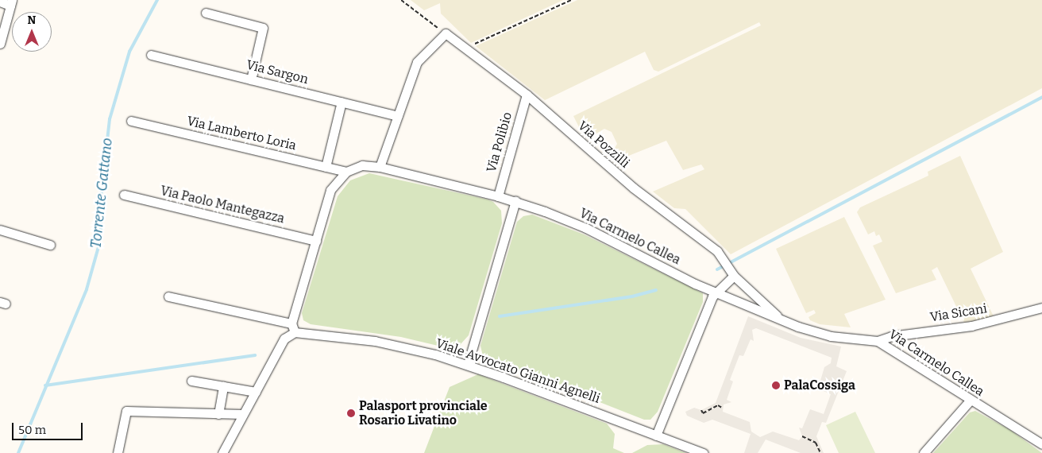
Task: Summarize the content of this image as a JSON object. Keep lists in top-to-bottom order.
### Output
{
  "streets": {
    "street": [
      "Via Sargon",
      "Via Lamberto Loria",
      "Via Polibio",
      "Via Pozzilli",
      "Via Paolo Mantegazza",
      "Via Carmelo Callea",
      "Via Sicani",
      "Viale Avvocato Gianni Agnelli"
    ]
  },
  "crossings": [
    ["Via Lamberto Loria", "Via Carmelo Callea"],
    ["Via Polibio", "Via Pozzilli"],
    ["Via Polibio", "Via Carmelo Callea"],
    ["Via Pozzilli", "Via Carmelo Callea"],
    ["Via Carmelo Callea", "Via Sicani"]
  ],
  "water": ["Torrente Gattano"],
  "places": ["PalaCossiga", "Palasport provinciale Rosario Livatino"],
  "scale_bar": "50 m",
  "north": "top"
}
